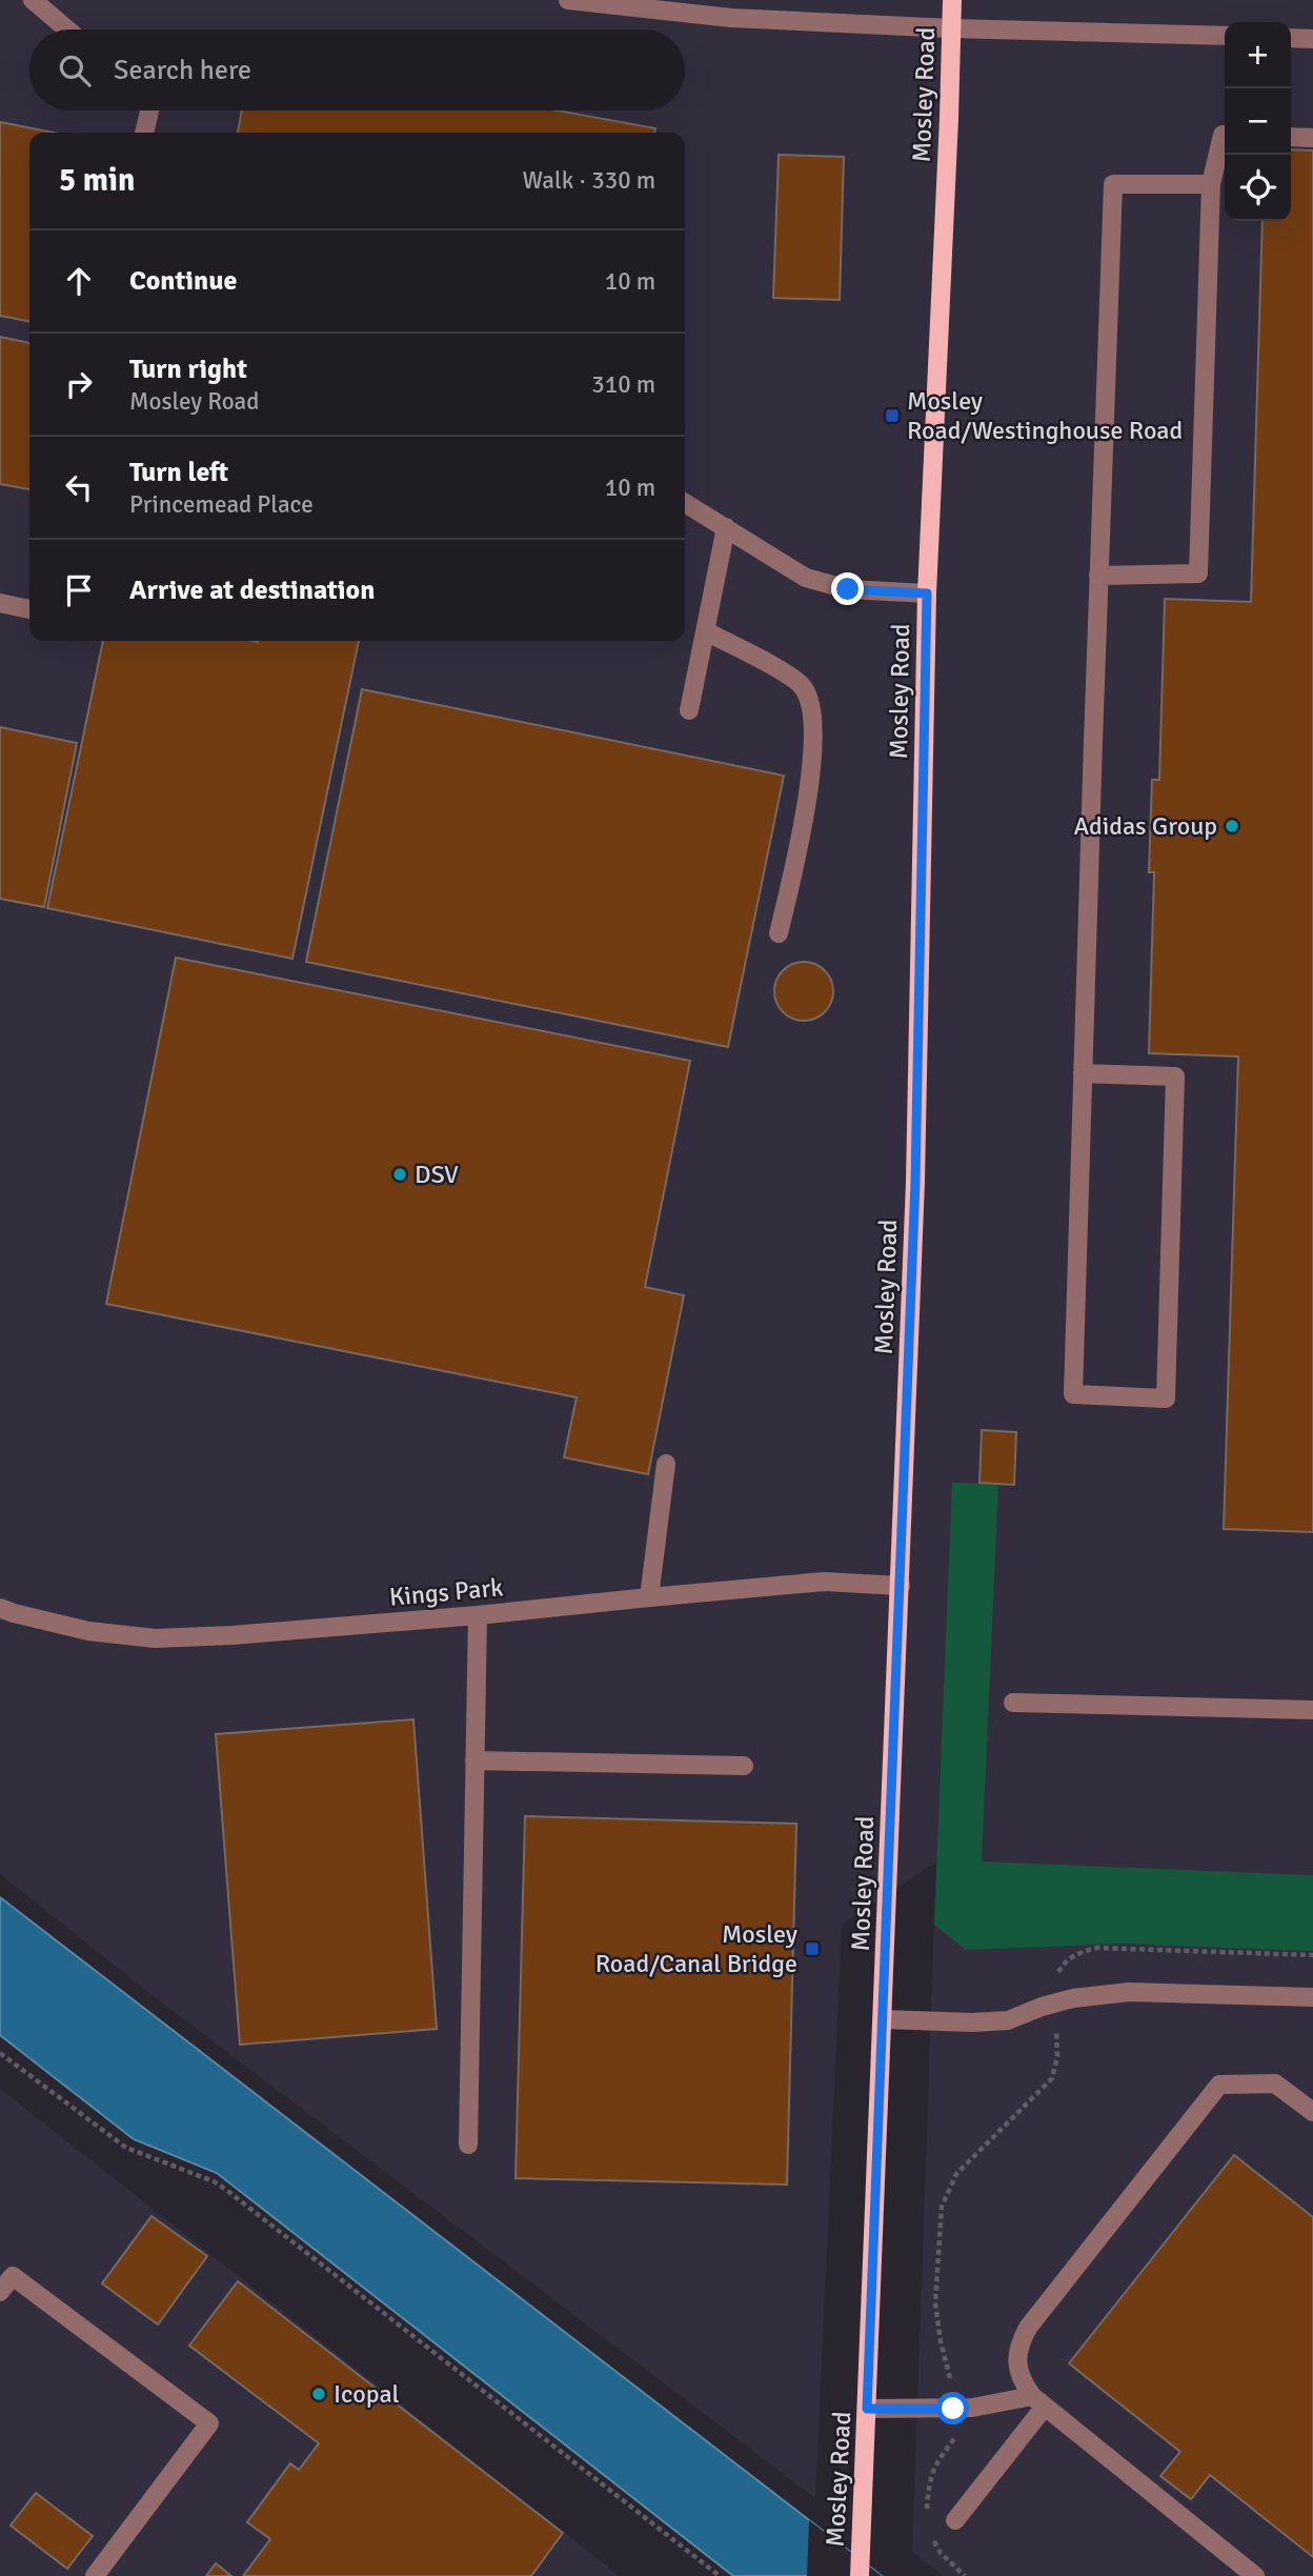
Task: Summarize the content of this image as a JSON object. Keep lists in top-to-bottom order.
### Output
{
  "streets": {
    "main road": ["Mosley Road"],
    "street": ["Kings Park"]
  },
  "crossings": [
    ["Mosley Road", "Kings Park"]
  ],
  "places": {
    "transit": ["Mosley Road/Westinghouse Road", "Mosley Road/Canal Bridge"],
    "other": ["Adidas Group", "DSV", "Icopal"]
  },
  "page": {
    "map_buttons": ["+", "−"],
    "search": "Search here",
    "heading": ["5 min", "Walk · 330 m"],
    "list": [
      ["Continue", "10 m"],
      ["Turn right", "Mosley Road", "310 m"],
      ["Turn left", "Princemead Place", "10 m"],
      "Arrive at destination"
    ]
  }
}
